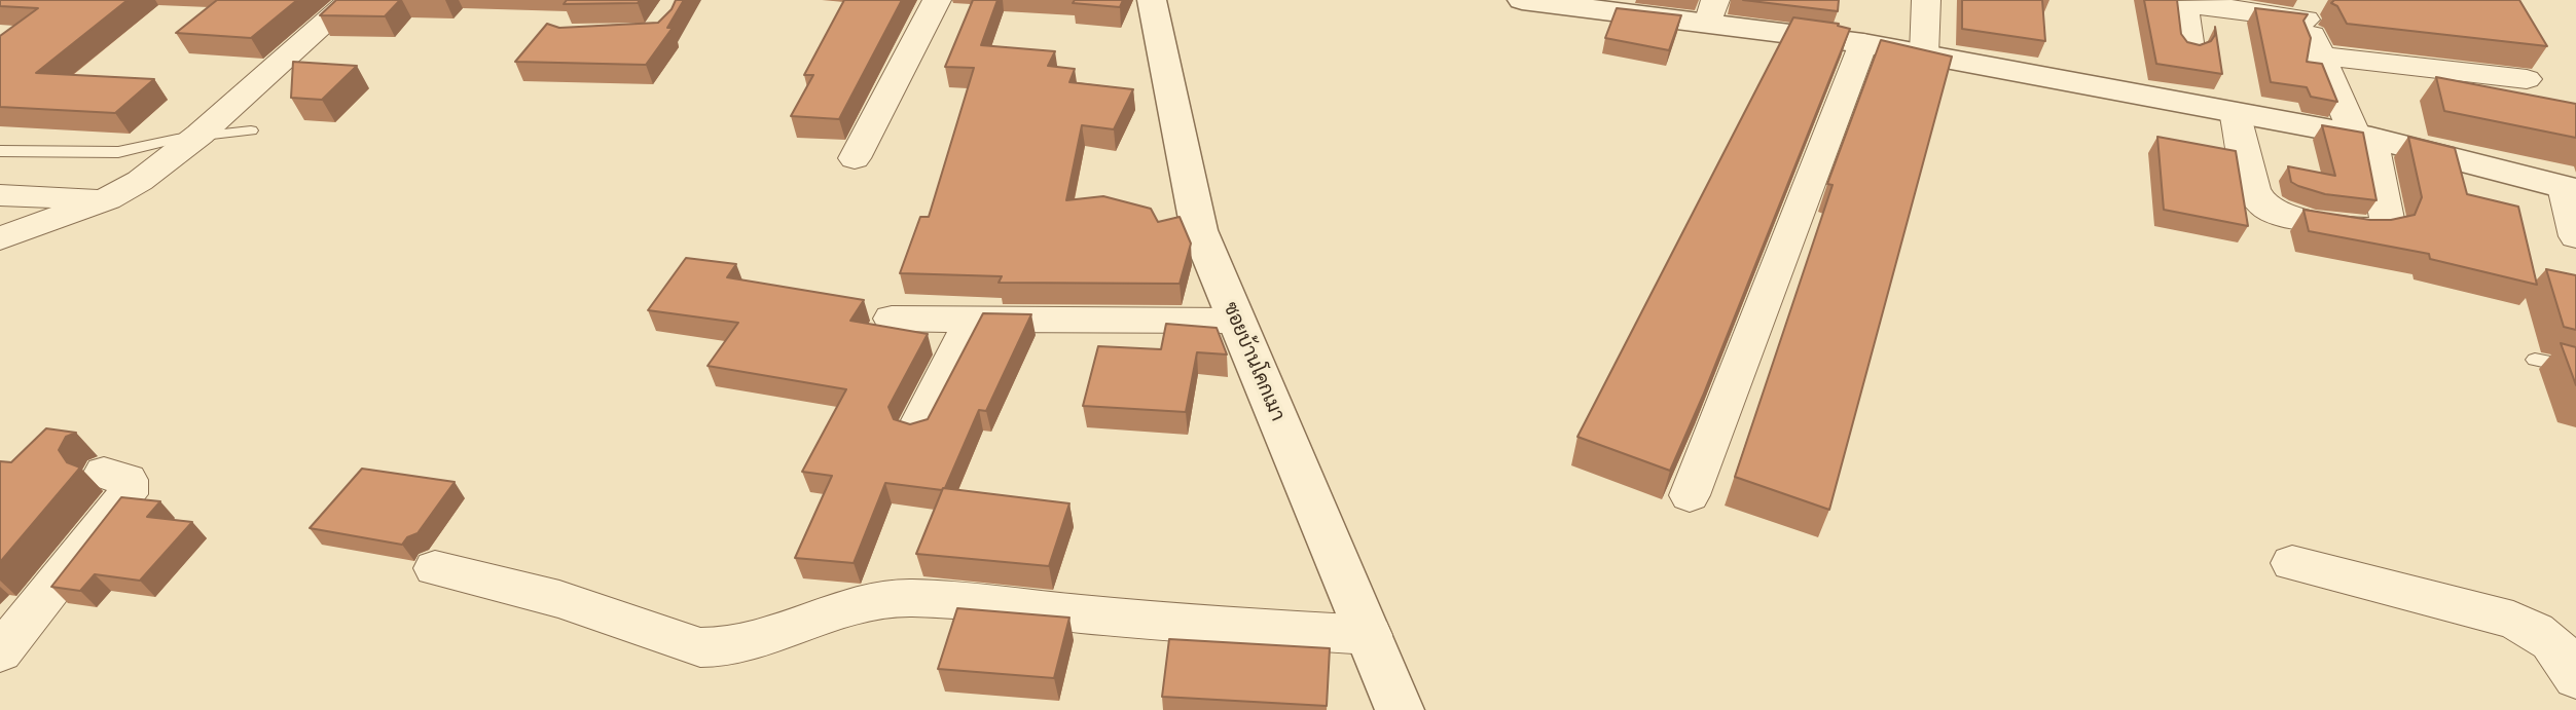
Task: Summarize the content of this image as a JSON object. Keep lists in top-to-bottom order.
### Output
{
  "streets": {
    "street": ["ซอยบ้านโคกเมา"]
  }
}
